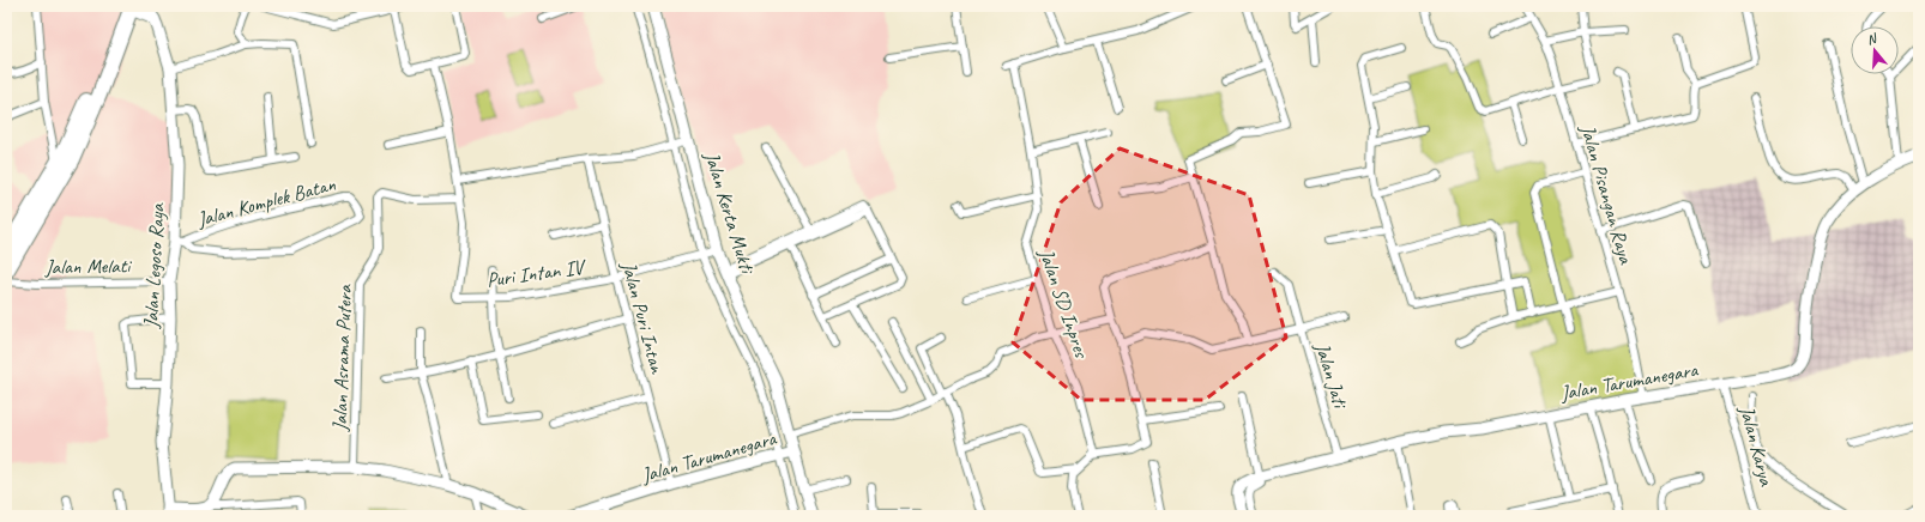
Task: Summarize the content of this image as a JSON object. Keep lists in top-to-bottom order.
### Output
{
  "streets": {
    "street": [
      "Jalan Pisangan Raya",
      "Jalan Komplek Batan",
      "Jalan Kerta Mukti",
      "Jalan Melati",
      "Jalan Legoso Raya",
      "Puri Intan IV",
      "Jalan SD Inpres",
      "Jalan Puri Intan",
      "Jalan Asrama Putera",
      "Jalan Jati",
      "Jalan Tarumanegara",
      "Jalan Karya"
    ]
  },
  "crossings": [
    ["Jalan Pisangan Raya", "Jalan Tarumanegara"],
    ["Jalan Komplek Batan", "Jalan Legoso Raya"],
    ["Jalan Kerta Mukti", "Puri Intan IV"],
    ["Jalan Kerta Mukti", "Jalan Tarumanegara"],
    ["Jalan Melati", "Jalan Legoso Raya"],
    ["Puri Intan IV", "Jalan Puri Intan"],
    ["Puri Intan IV", "Jalan Asrama Putera"],
    ["Jalan Puri Intan", "Jalan Tarumanegara"],
    ["Jalan Jati", "Jalan Tarumanegara"],
    ["Jalan Tarumanegara", "Jalan Karya"]
  ],
  "north": "top"
}
